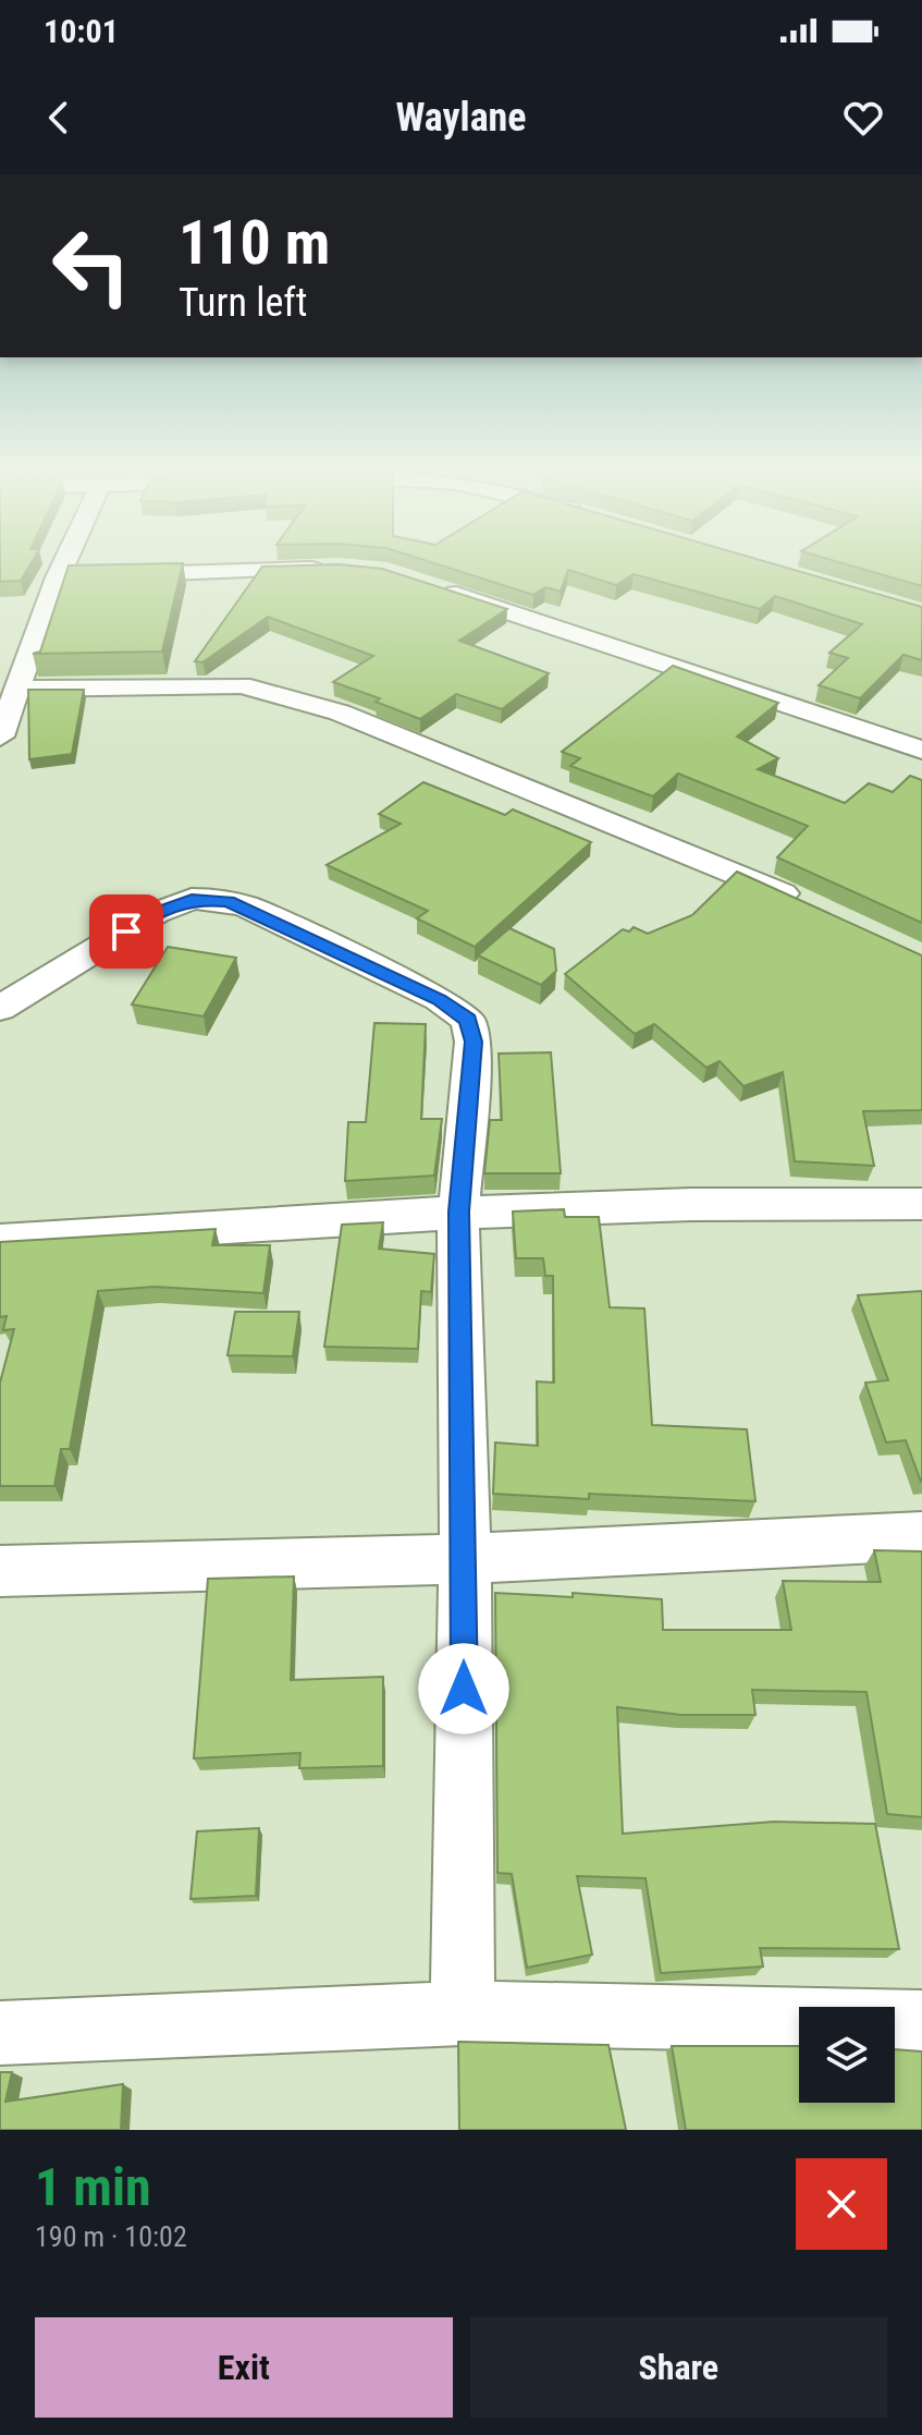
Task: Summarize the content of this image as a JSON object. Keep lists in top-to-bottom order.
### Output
{
  "page": {
    "status": "10:01",
    "header": "Waylane",
    "turn": ["110 m", "Turn left"],
    "heading": ["1 min", "190 m · 10:02"],
    "buttons": ["Exit", "Share"]
  }
}
